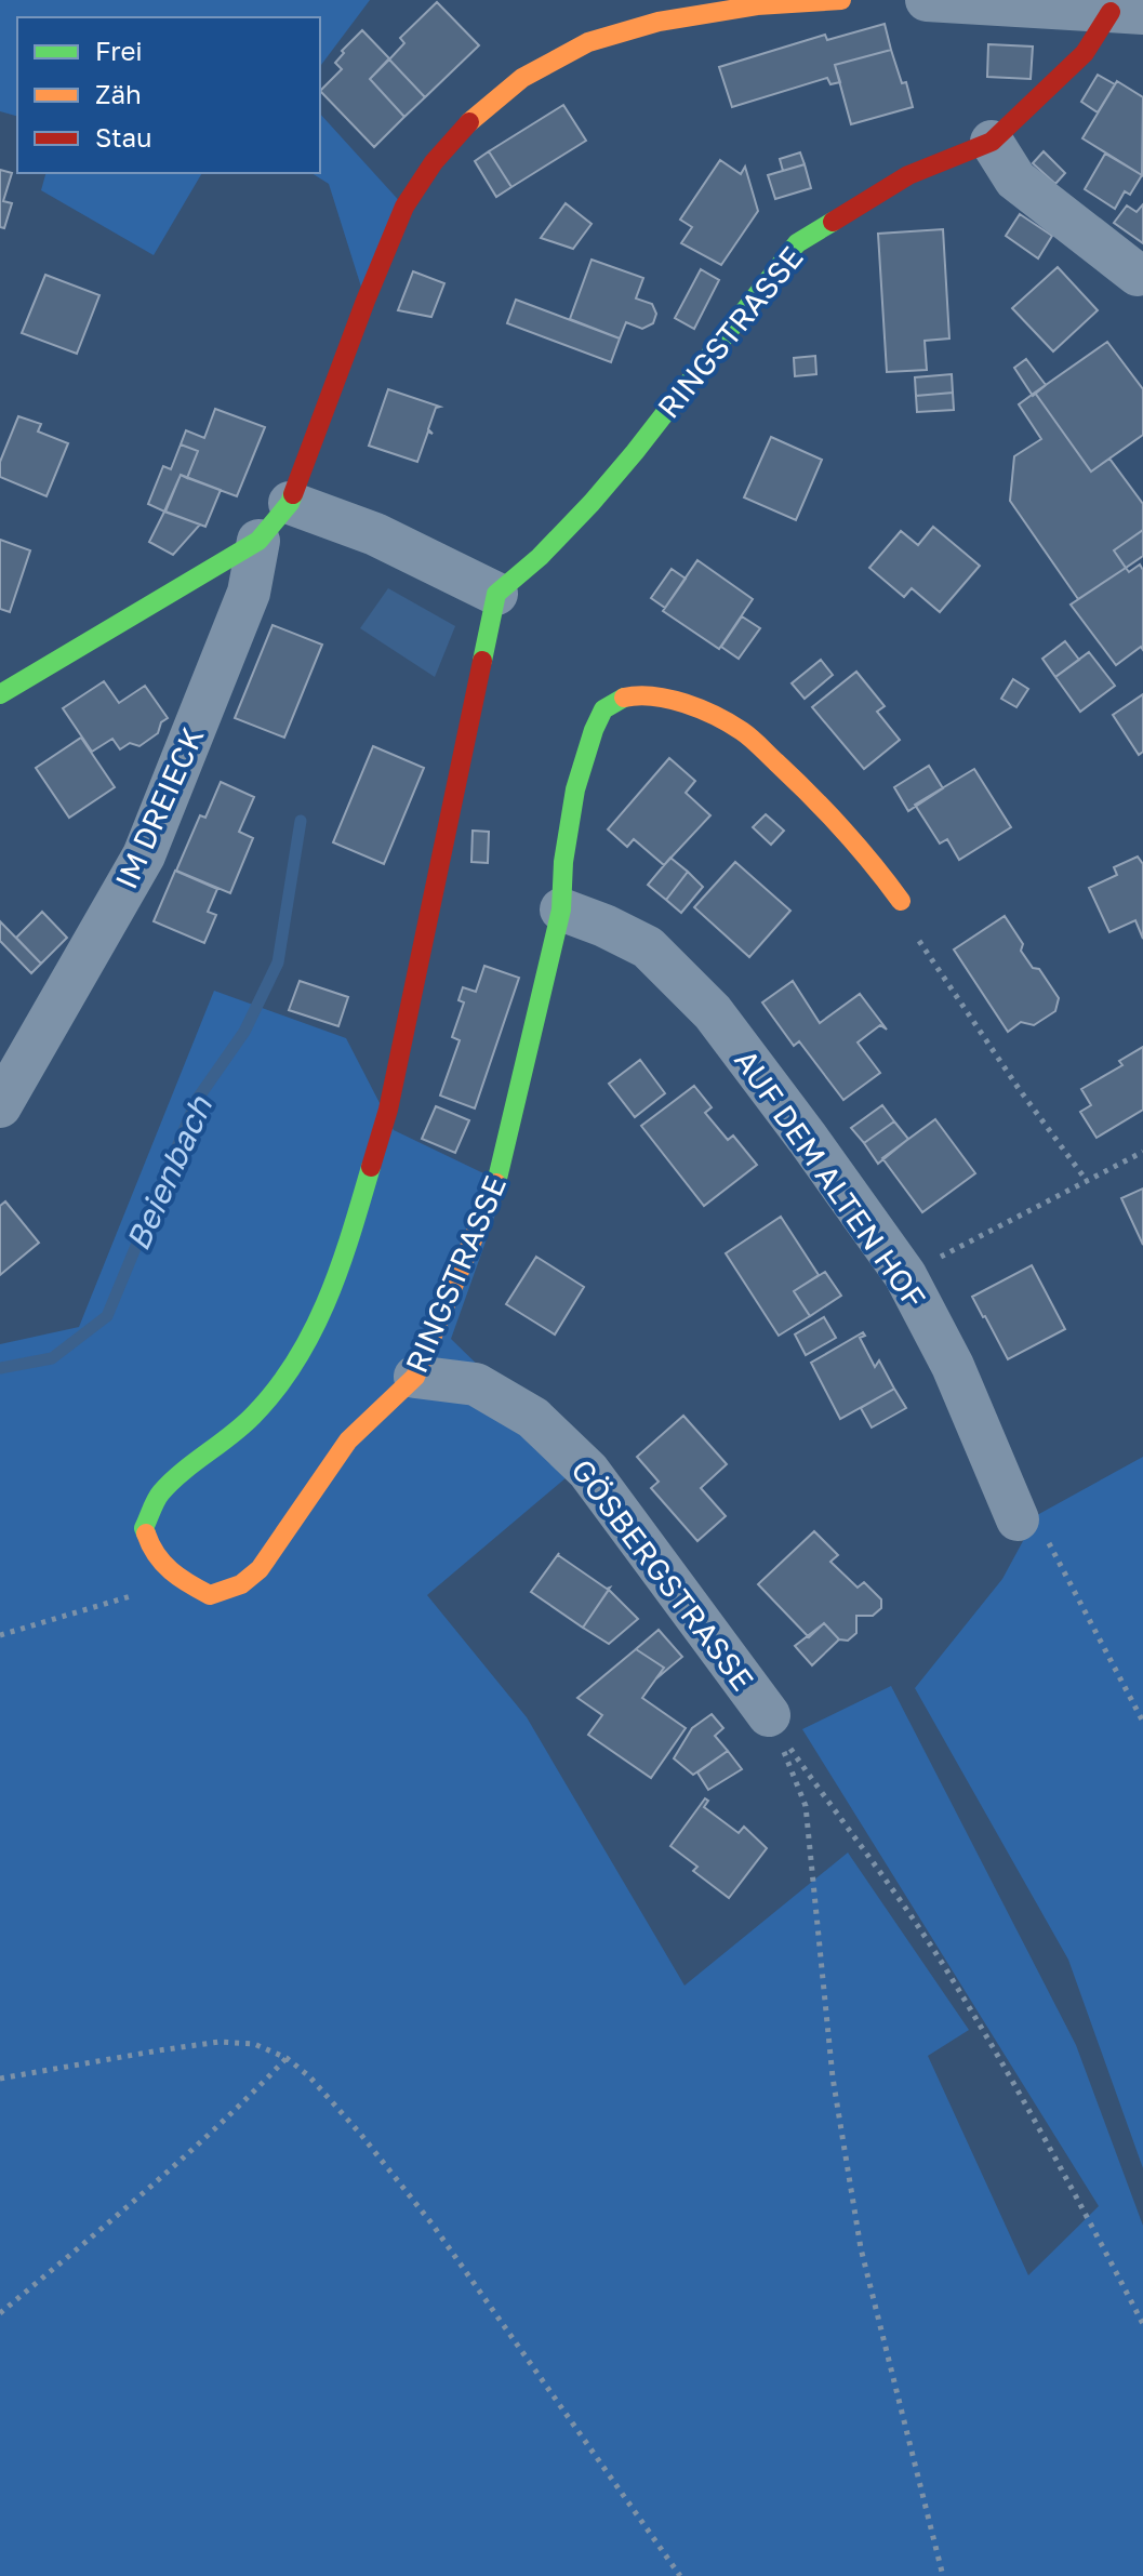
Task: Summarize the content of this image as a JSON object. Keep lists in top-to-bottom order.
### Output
{
  "streets": {
    "street": [
      "RINGSTRASSE",
      "IM DREIECK",
      "AUF DEM ALTEN HOF",
      "GÖSBERGSTRASSE"
    ]
  },
  "crossings": [
    ["RINGSTRASSE", "AUF DEM ALTEN HOF"],
    ["RINGSTRASSE", "GÖSBERGSTRASSE"]
  ],
  "water": ["Beienbach"],
  "legend": ["Frei", "Zäh", "Stau"]
}
